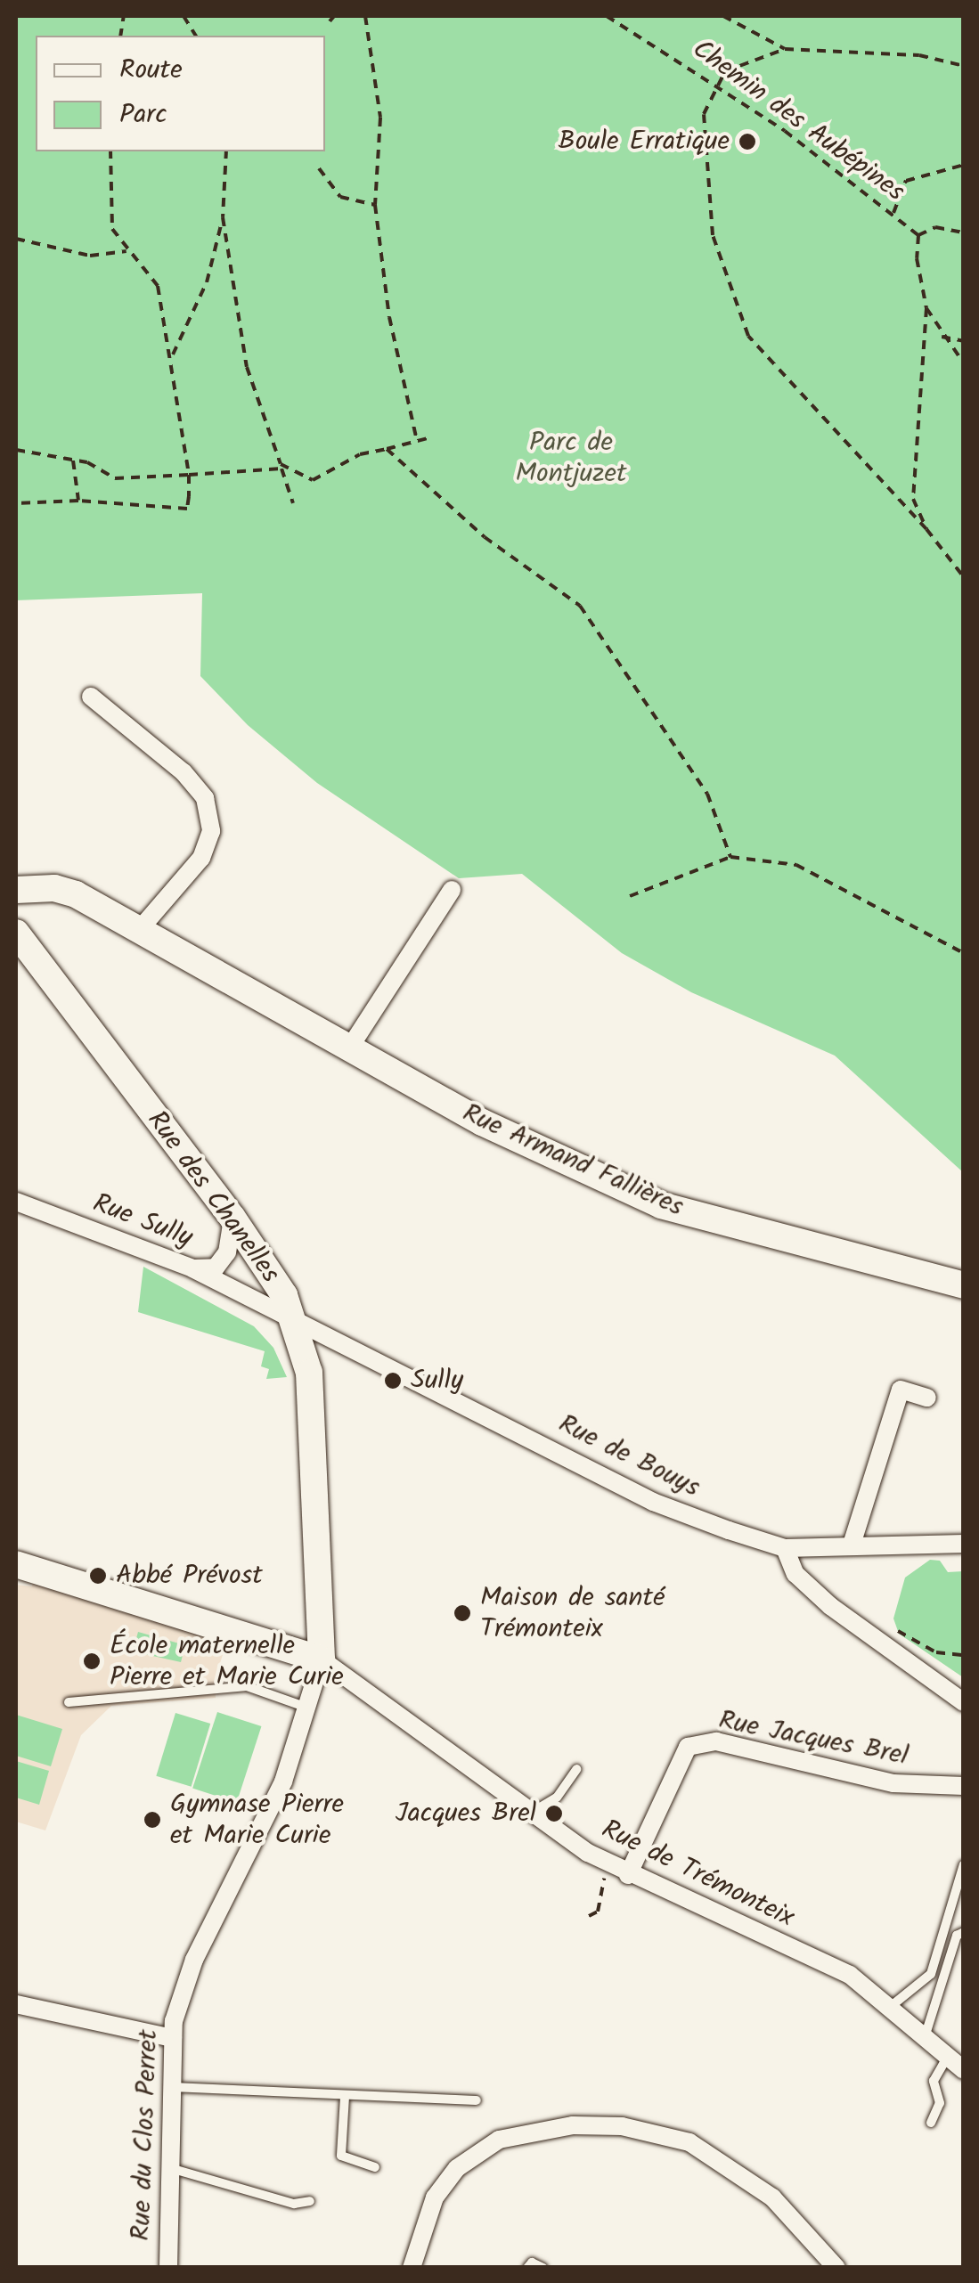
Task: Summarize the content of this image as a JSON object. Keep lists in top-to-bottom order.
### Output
{
  "streets": {
    "street": [
      "Rue Armand Fallières",
      "Rue des Chanelles",
      "Rue Sully",
      "Rue de Bouys",
      "Rue Jacques Brel",
      "Rue de Trémonteix",
      "Rue du Clos Perret"
    ],
    "path": ["Chemin des Aubépines"]
  },
  "crossings": [
    ["Rue des Chanelles", "Rue Sully"],
    ["Rue des Chanelles", "Rue de Bouys"],
    ["Rue des Chanelles", "Rue de Trémonteix"],
    ["Rue des Chanelles", "Rue du Clos Perret"],
    ["Rue Sully", "Rue de Bouys"],
    ["Rue Jacques Brel", "Rue de Trémonteix"],
    ["Rue de Trémonteix", "Rue du Clos Perret"]
  ],
  "parks": ["Parc de Montjuzet"],
  "places": [
    "Boule Erratique",
    "Sully",
    "Abbé Prévost",
    "Maison de santé Trémonteix",
    "École maternelle Pierre et Marie Curie",
    "Jacques Brel",
    "Gymnase Pierre et Marie Curie"
  ],
  "legend": ["Route", "Parc"]
}
